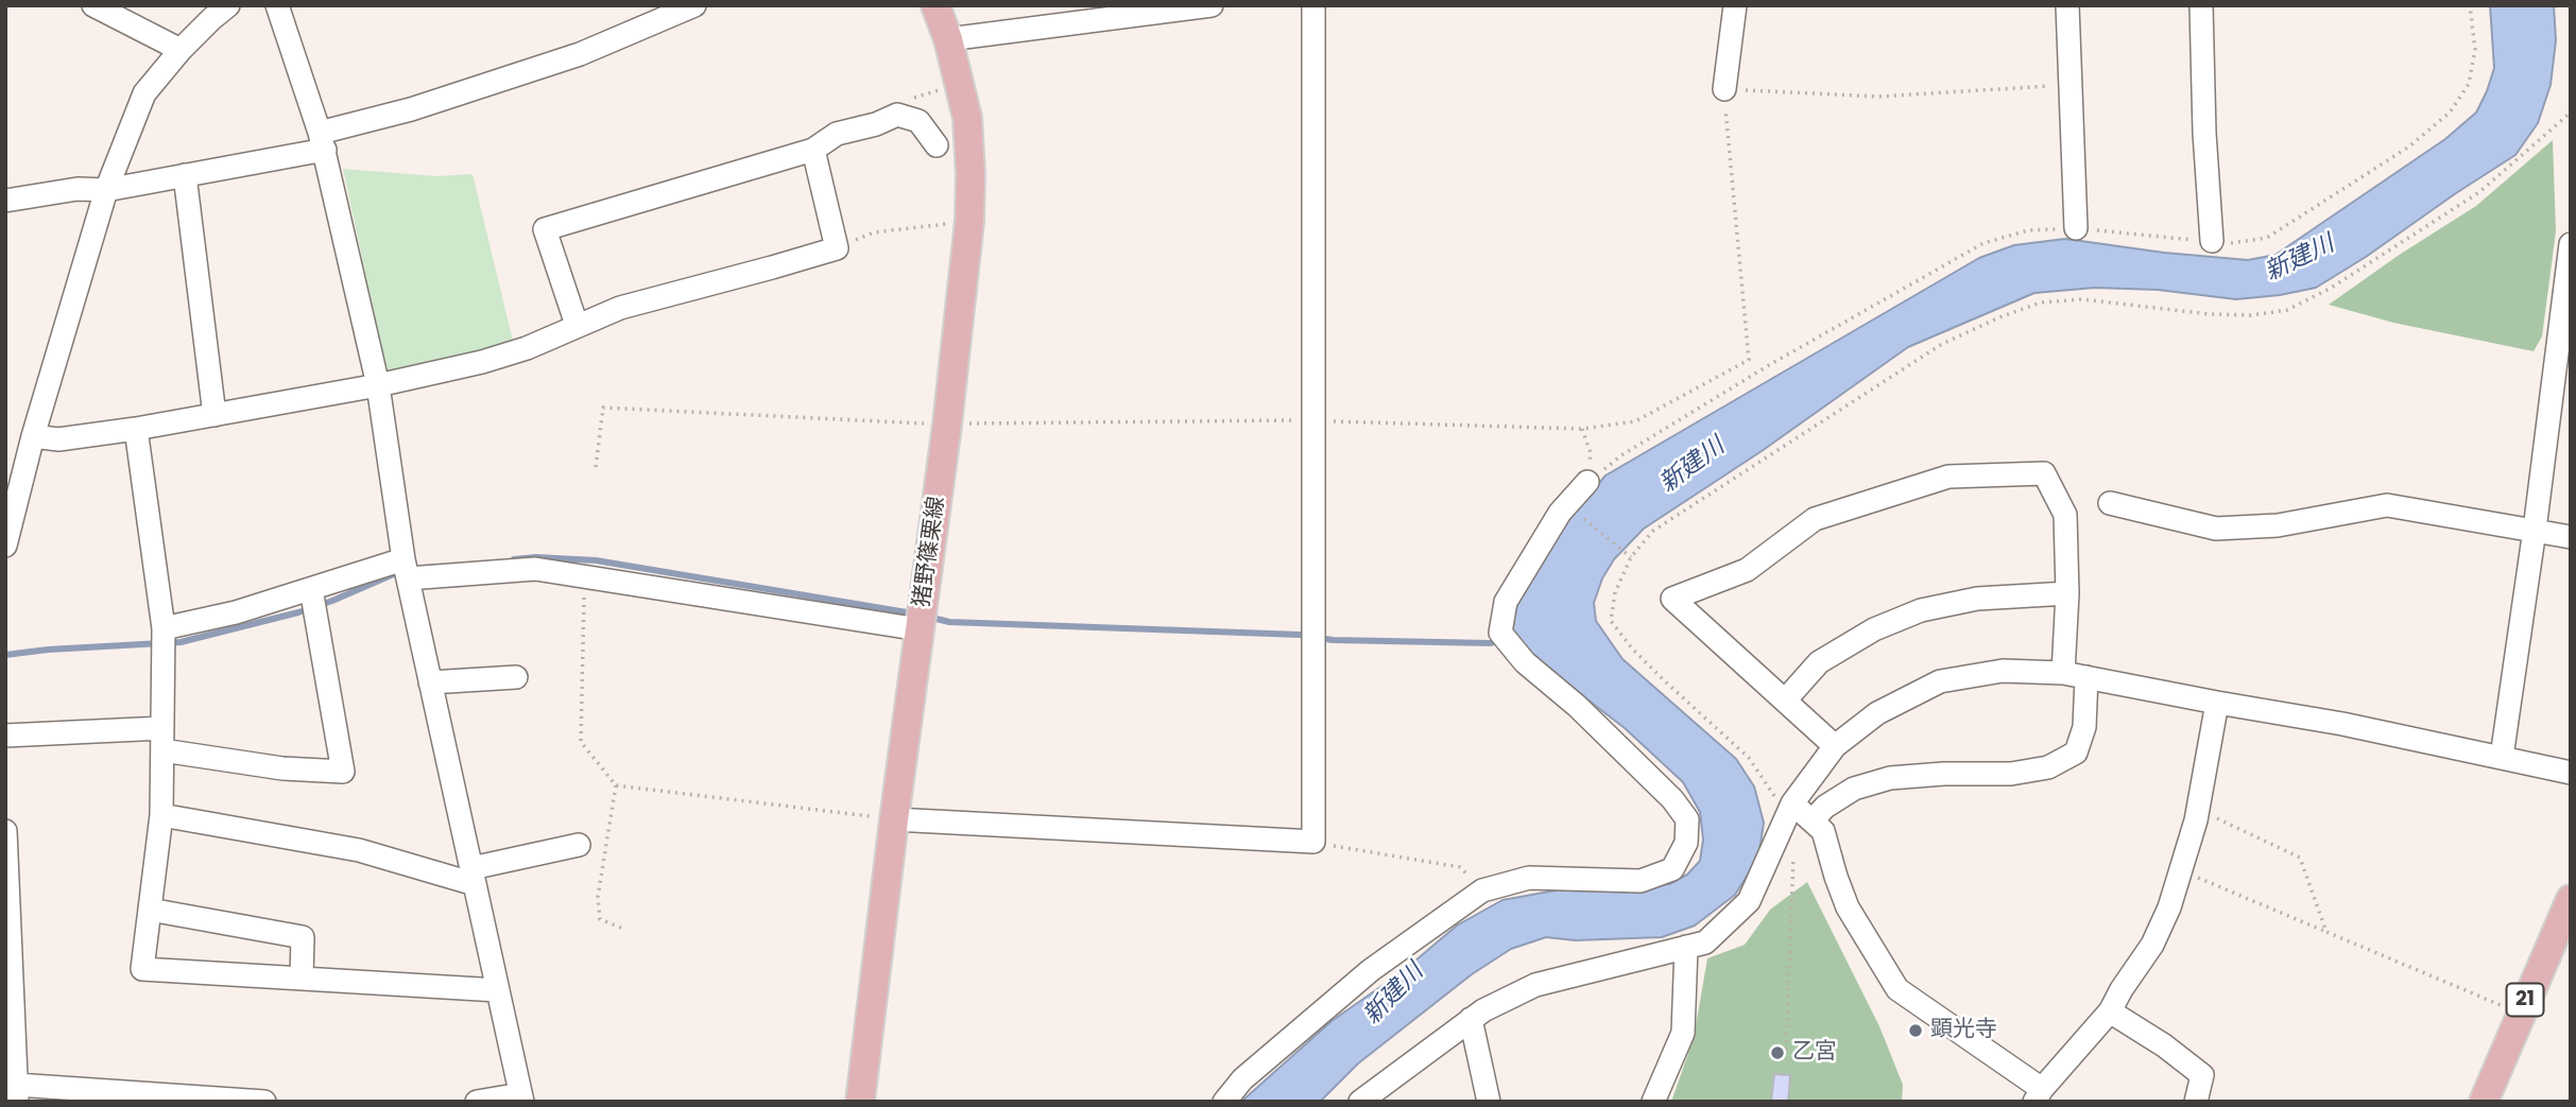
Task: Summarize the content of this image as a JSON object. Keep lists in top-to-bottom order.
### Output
{
  "streets": {
    "main road": ["猪野篠栗線", "21"]
  },
  "water": ["新建川"],
  "places": ["顕光寺", "乙宮"]
}
